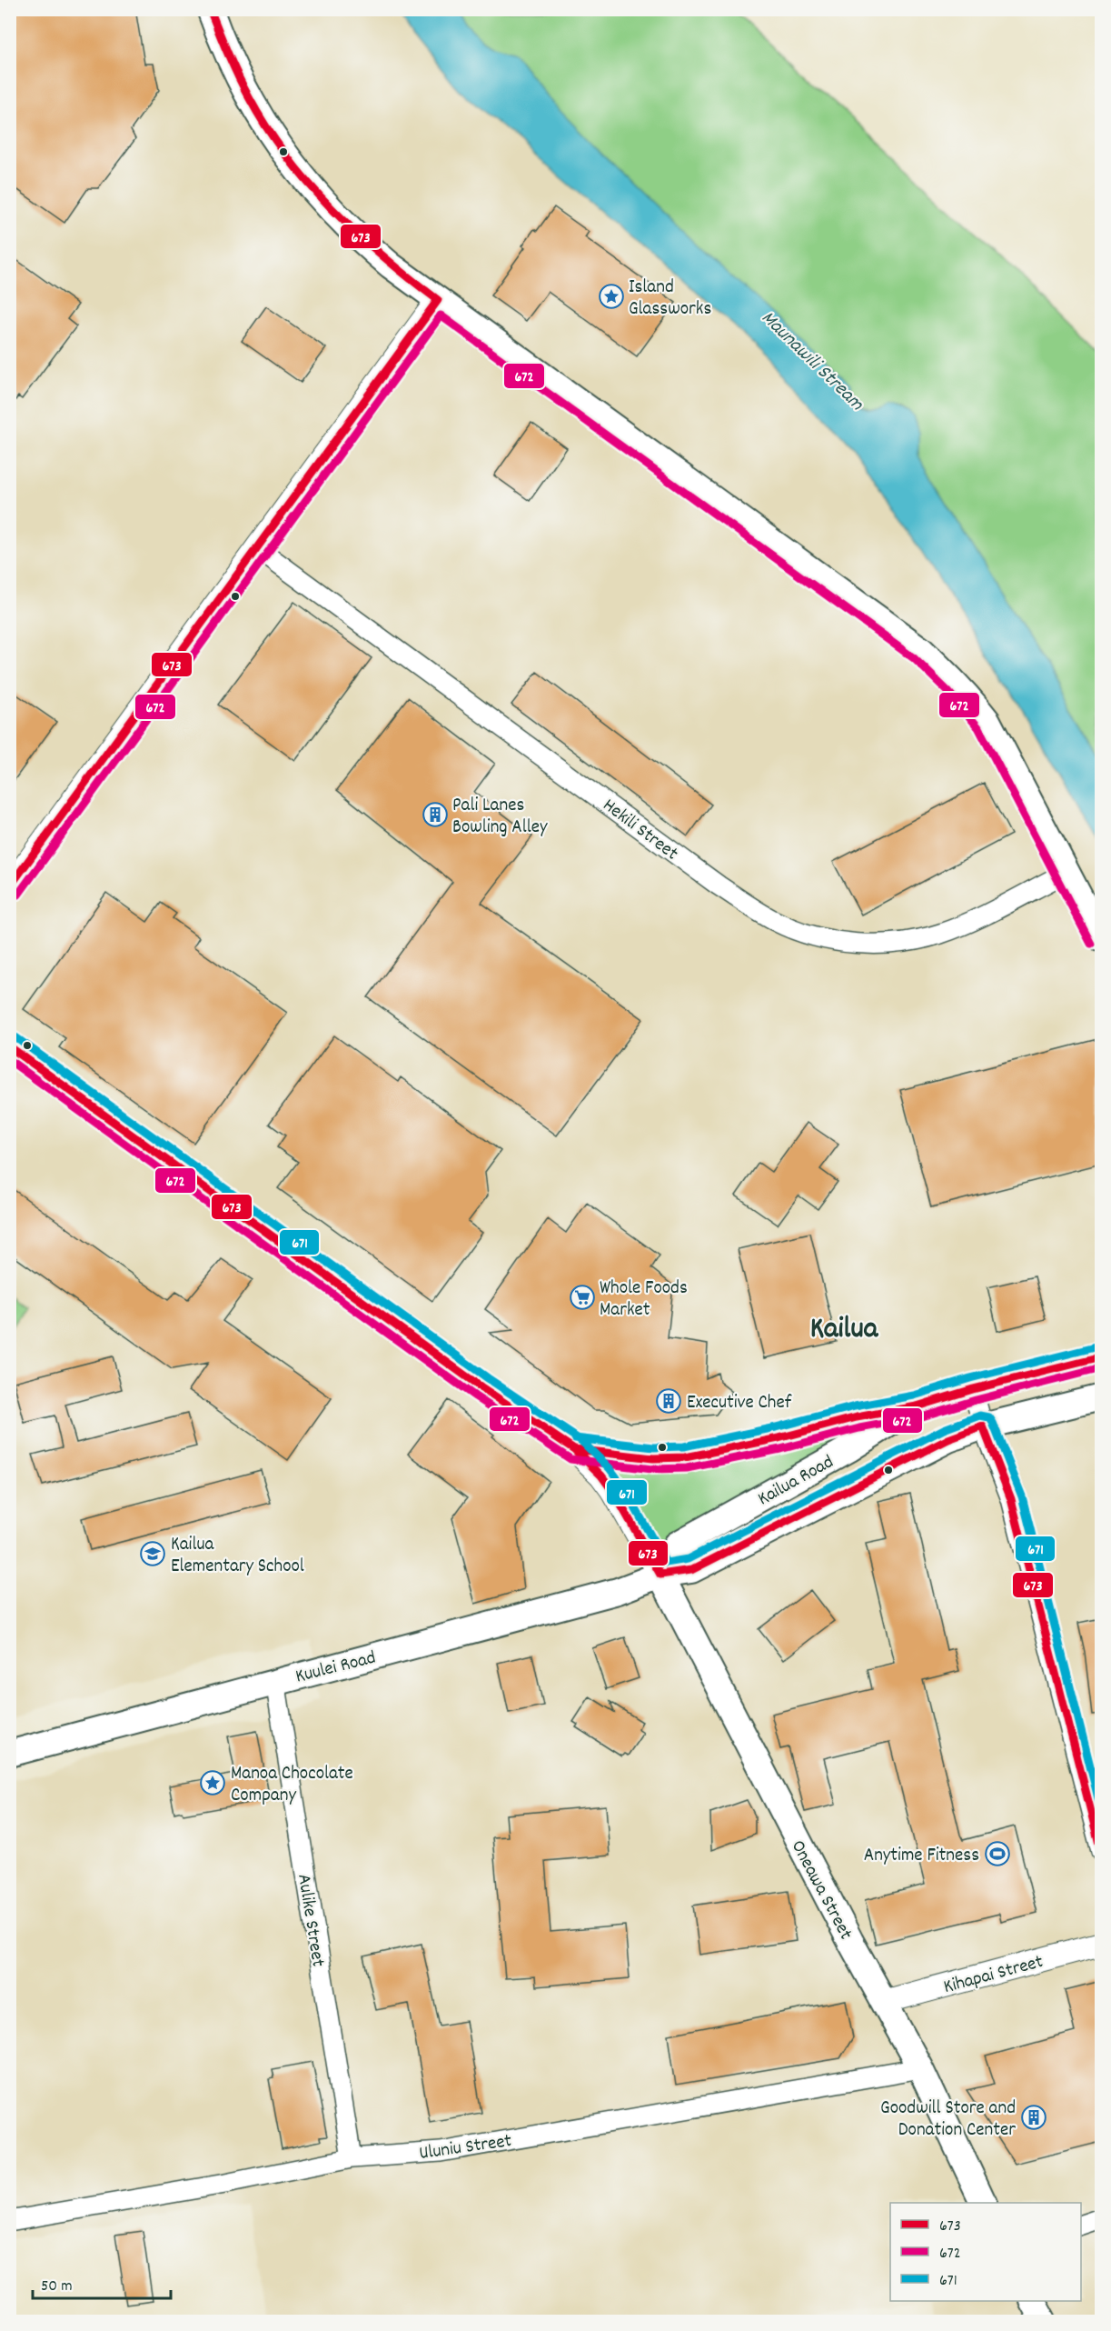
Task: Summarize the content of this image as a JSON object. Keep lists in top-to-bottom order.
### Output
{
  "streets": {
    "main road": ["Kailua Road", "Kuulei Road", "Oneawa Street"],
    "street": [
      "Hekili Street",
      "Aulike Street",
      "Kihapai Street",
      "Uluniu Street"
    ]
  },
  "crossings": [
    ["Kailua Road", "Kuulei Road"],
    ["Kailua Road", "Oneawa Street"],
    ["Kuulei Road", "Oneawa Street"],
    ["Kuulei Road", "Aulike Street"],
    ["Oneawa Street", "Kihapai Street"],
    ["Oneawa Street", "Uluniu Street"],
    ["Aulike Street", "Uluniu Street"]
  ],
  "districts": ["Kailua"],
  "water": ["Maunawili Stream"],
  "places": {
    "place": ["Island Glassworks", "Manoa Chocolate Company"],
    "building": ["Pali Lanes Bowling Alley", "Executive Chef", "Goodwill Store and Donation Center"],
    "supermarket": ["Whole Foods Market"],
    "school or university": ["Kailua Elementary School"],
    "sports": ["Anytime Fitness"]
  },
  "lines": ["transit line 673", "transit line 672", "transit line 671"],
  "legend": ["673", "672", "671"],
  "scale_bar": "50 m"
}
